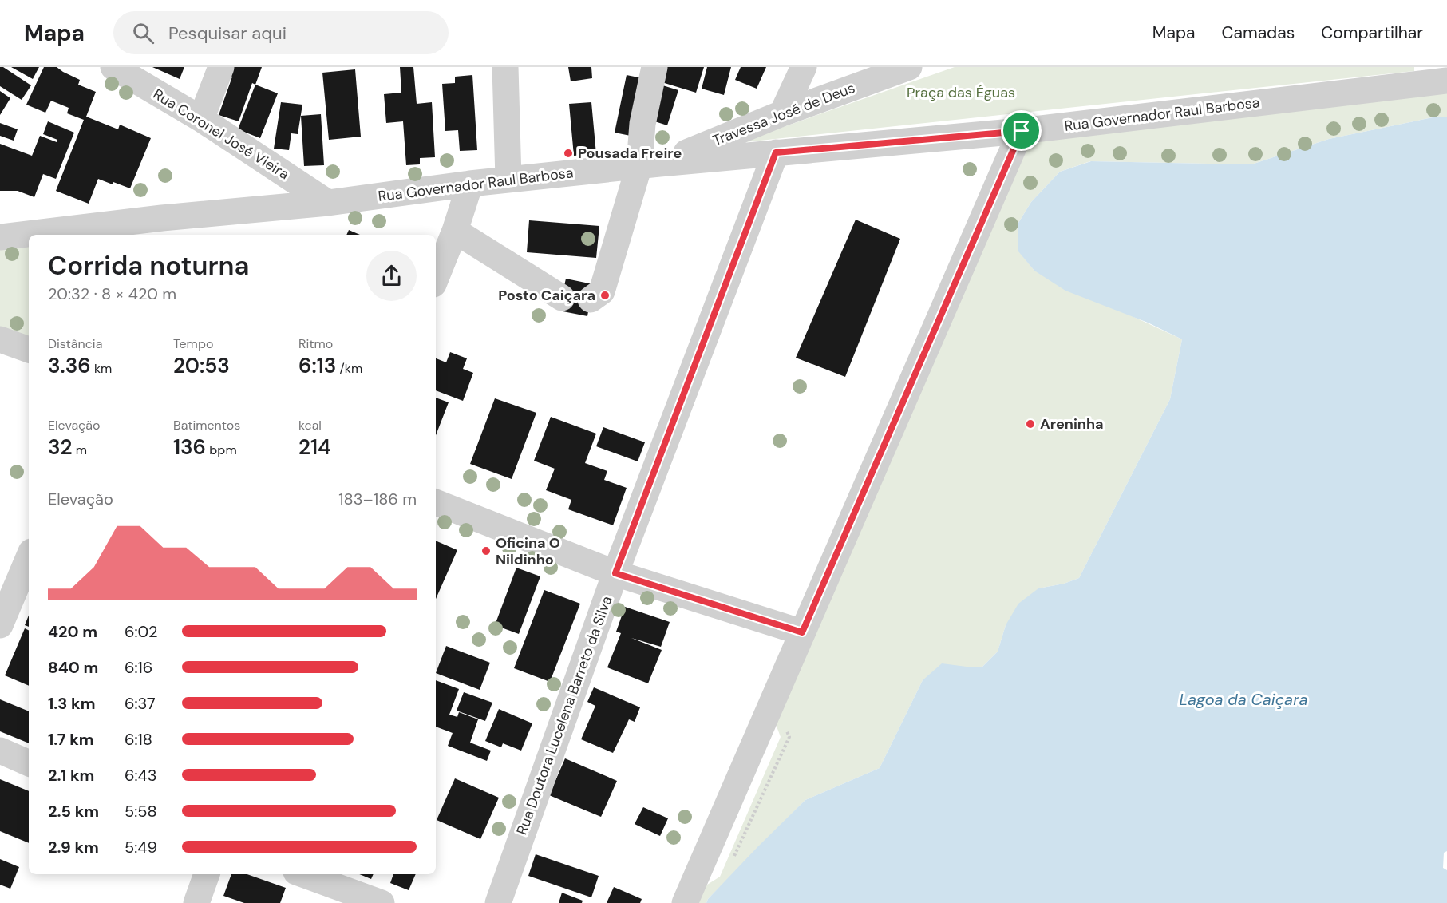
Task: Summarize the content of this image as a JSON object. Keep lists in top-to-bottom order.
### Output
{
  "streets": {
    "street": [
      "Travessa José de Deus",
      "Rua Governador Raul Barbosa",
      "Rua Coronel José Vieira",
      "Rua Doutora Lucelena Barreto da Silva"
    ]
  },
  "crossings": [
    ["Travessa José de Deus", "Rua Governador Raul Barbosa"],
    ["Rua Governador Raul Barbosa", "Rua Coronel José Vieira"],
    ["Rua Governador Raul Barbosa", "Rua Doutora Lucelena Barreto da Silva"]
  ],
  "water": ["Lagoa da Caiçara"],
  "parks": ["Praça das Éguas"],
  "places": [
    "Pousada Freire",
    "Posto Caiçara",
    "Areninha",
    "Oficina O Nildinho"
  ],
  "page": {
    "header": "Mapa",
    "search": "Pesquisar aqui",
    "nav": ["Mapa", "Camadas", "Compartilhar"],
    "heading": ["Corrida noturna", "20:32 · 8 × 420 m"],
    "stats": [
      ["Distância", "3.36 km"],
      ["Tempo", "20:53"],
      ["Ritmo", "6:13 /km"],
      ["Elevação", "32 m"],
      ["Batimentos", "136 bpm"],
      ["kcal", "214"]
    ],
    "chart": ["Elevação", "183–186 m"],
    "list": [
      {
        "name": "420 m",
        "note": "6:02"
      },
      {
        "name": "840 m",
        "note": "6:16"
      },
      {
        "name": "1.3 km",
        "note": "6:37"
      },
      {
        "name": "1.7 km",
        "note": "6:18"
      },
      {
        "name": "2.1 km",
        "note": "6:43"
      },
      {
        "name": "2.5 km",
        "note": "5:58"
      },
      {
        "name": "2.9 km",
        "note": "5:49"
      }
    ]
  }
}
